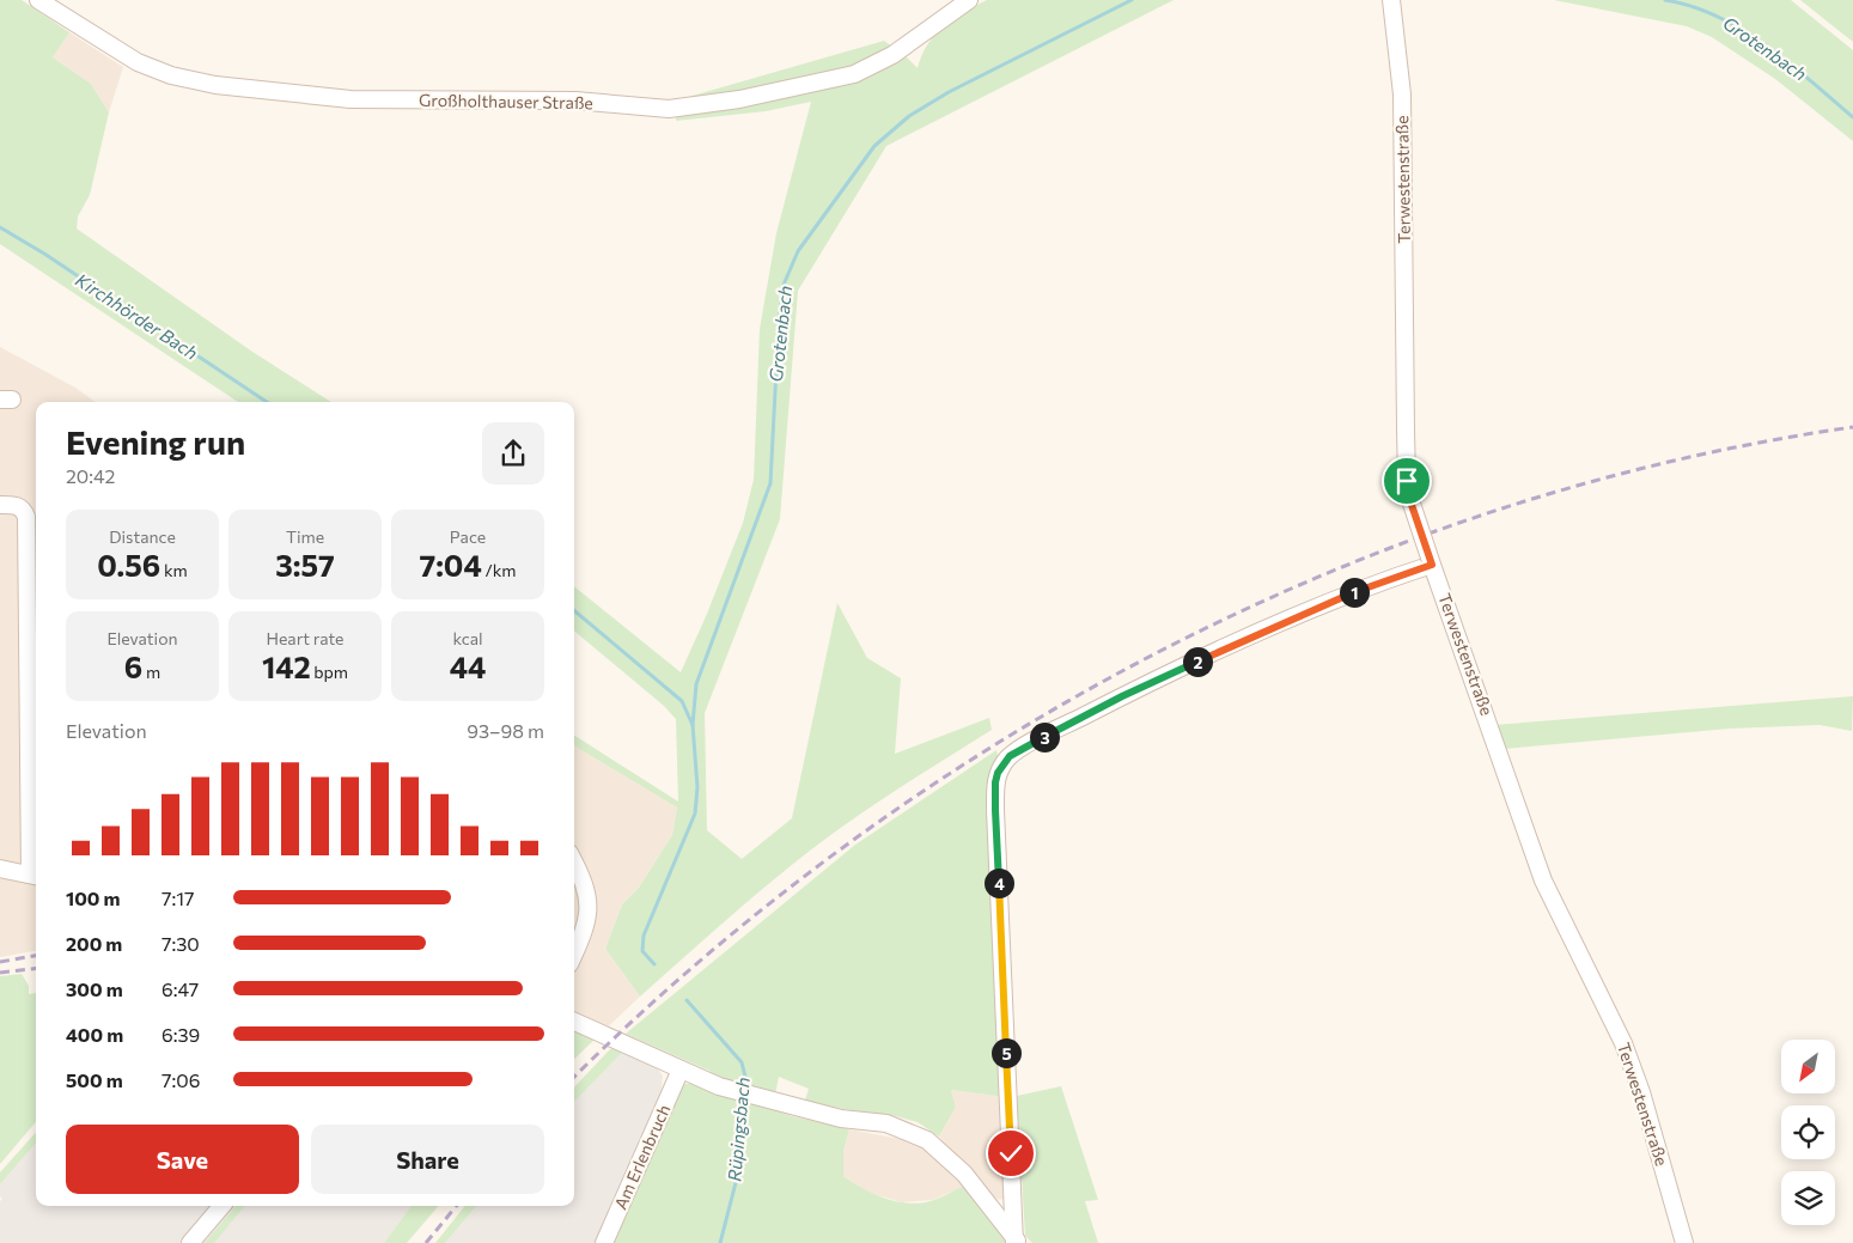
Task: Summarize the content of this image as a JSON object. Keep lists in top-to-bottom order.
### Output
{
  "streets": {
    "street": ["Großholthauser Straße", "Terwestenstraße", "Am Erlenbruch"]
  },
  "water": ["Grotenbach", "Kirchhörder Bach", "Rüpingsbach"],
  "north": "bottom left",
  "page": {
    "heading": ["Evening run", "20:42"],
    "stats": [
      ["Distance", "0.56 km"],
      ["Time", "3:57"],
      ["Pace", "7:04 /km"],
      ["Elevation", "6 m"],
      ["Heart rate", "142 bpm"],
      ["kcal", "44"]
    ],
    "pins": [
      "1",
      "2",
      "3",
      "4",
      "5"
    ],
    "chart": ["Elevation", "93–98 m"],
    "list": [
      {
        "name": "100 m",
        "note": "7:17"
      },
      {
        "name": "200 m",
        "note": "7:30"
      },
      {
        "name": "300 m",
        "note": "6:47"
      },
      {
        "name": "400 m",
        "note": "6:39"
      },
      {
        "name": "500 m",
        "note": "7:06"
      }
    ],
    "buttons": ["Save", "Share"]
  }
}
